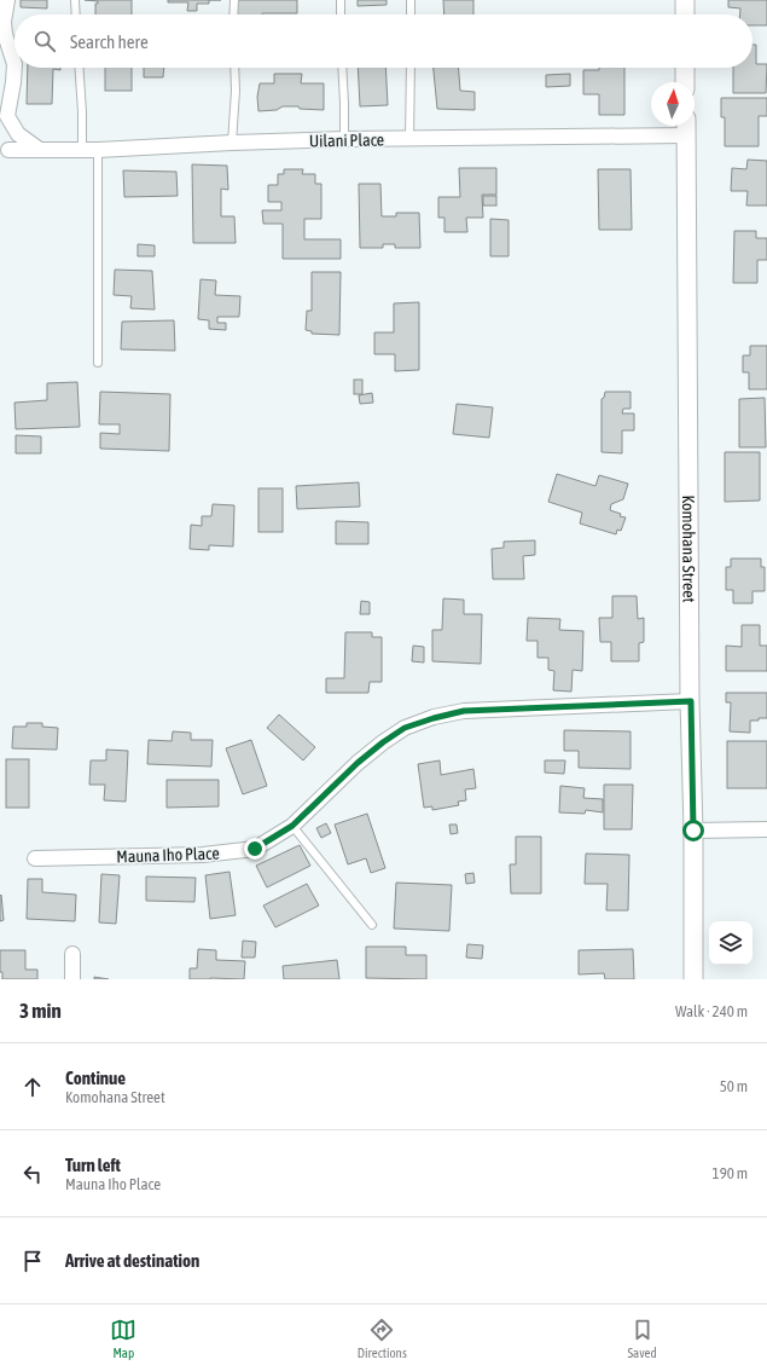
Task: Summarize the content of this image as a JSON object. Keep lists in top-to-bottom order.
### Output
{
  "streets": {
    "street": ["Uilani Place", "Komohana Street", "Mauna Iho Place"]
  },
  "crossings": [
    ["Uilani Place", "Komohana Street"],
    ["Komohana Street", "Mauna Iho Place"]
  ],
  "north": "top",
  "page": {
    "search": "Search here",
    "heading": ["3 min", "Walk · 240 m"],
    "list": [
      ["Continue", "Komohana Street", "50 m"],
      ["Turn left", "Mauna Iho Place", "190 m"],
      "Arrive at destination"
    ],
    "nav": ["Map", "Directions", "Saved"]
  }
}
